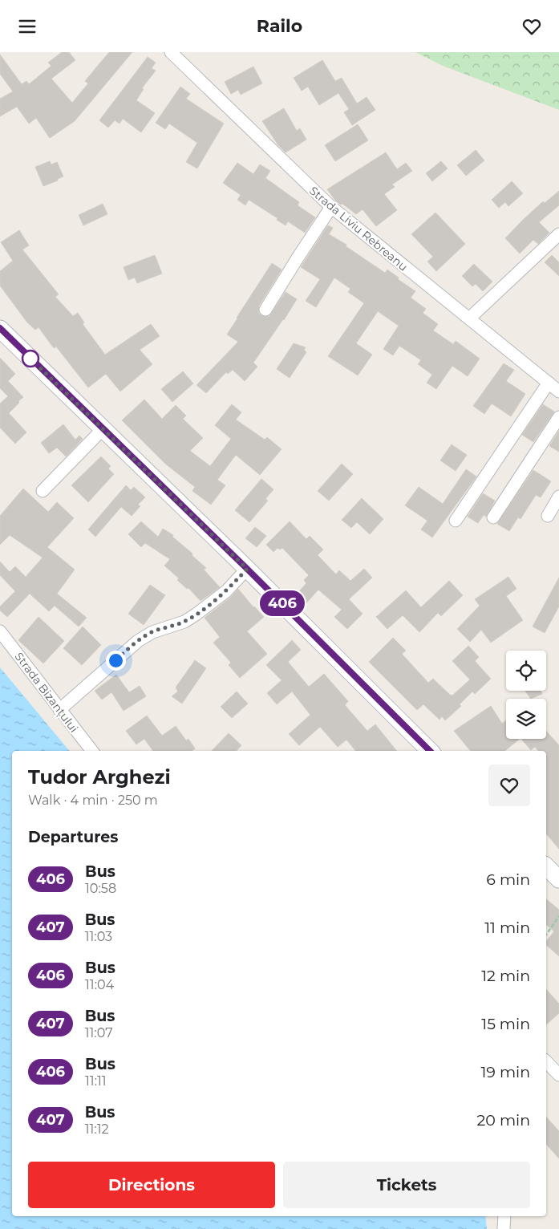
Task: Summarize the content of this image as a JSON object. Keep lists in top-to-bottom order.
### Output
{
  "streets": {
    "street": ["Strada Liviu Rebreanu", "Strada Bizanțului"]
  },
  "lines": ["bus line 406"],
  "page": {
    "header": "Railo",
    "on_map": "406",
    "heading": [
      ["Tudor Arghezi", "Walk · 4 min · 250 m"],
      "Departures"
    ],
    "list": [
      {
        "mark": "406",
        "name": "Bus",
        "note": "10:58",
        "value": "6 min"
      },
      {
        "mark": "407",
        "name": "Bus",
        "note": "11:03",
        "value": "11 min"
      },
      {
        "mark": "406",
        "name": "Bus",
        "note": "11:04",
        "value": "12 min"
      },
      {
        "mark": "407",
        "name": "Bus",
        "note": "11:07",
        "value": "15 min"
      },
      {
        "mark": "406",
        "name": "Bus",
        "note": "11:11",
        "value": "19 min"
      },
      {
        "mark": "407",
        "name": "Bus",
        "note": "11:12",
        "value": "20 min"
      }
    ],
    "buttons": ["Directions", "Tickets"]
  }
}
